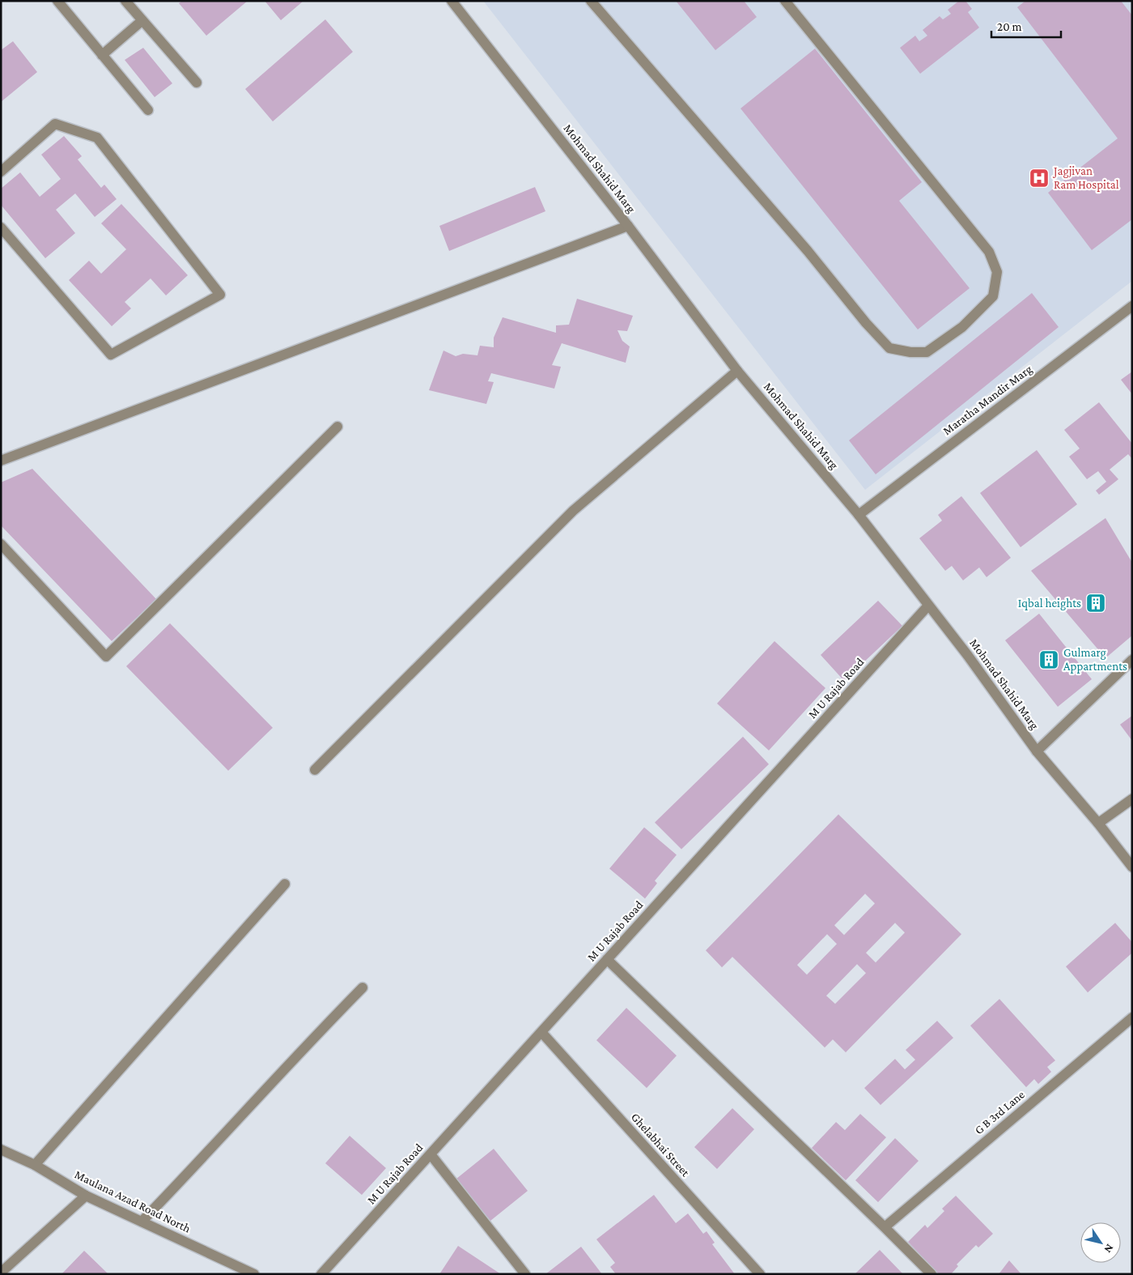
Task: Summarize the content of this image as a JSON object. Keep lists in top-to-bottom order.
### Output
{
  "streets": {
    "street": [
      "Mohmad Shahid Marg",
      "Maratha Mandir Marg",
      "M U Rajab Road",
      "G B 3rd Lane",
      "Ghelabhai Street",
      "Maulana Azad Road North"
    ]
  },
  "crossings": [
    ["Mohmad Shahid Marg", "Maratha Mandir Marg"],
    ["Mohmad Shahid Marg", "M U Rajab Road"],
    ["M U Rajab Road", "Ghelabhai Street"]
  ],
  "places": {
    "hospital": ["Jagjivan Ram Hospital"],
    "building": ["Iqbal heights", "Gulmarg Appartments"]
  },
  "scale_bar": "20 m",
  "north": "bottom right"
}
